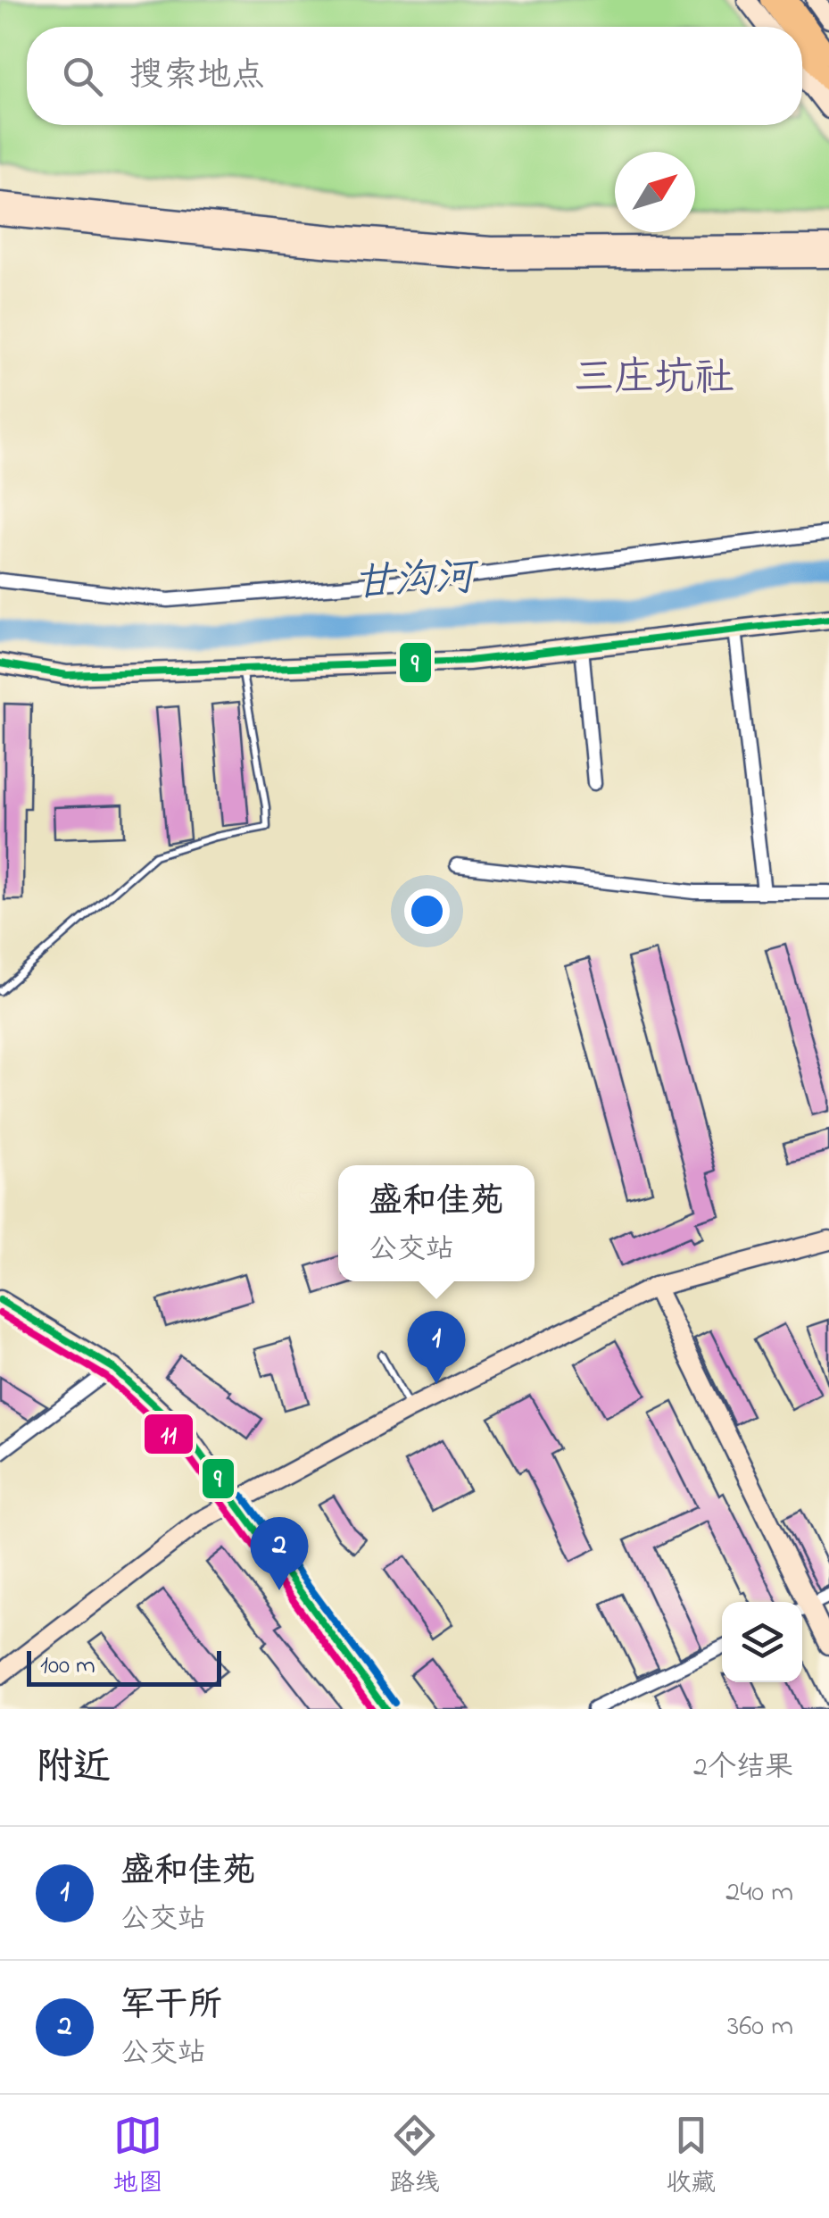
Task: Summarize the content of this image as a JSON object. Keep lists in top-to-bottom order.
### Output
{
  "districts": ["三庄坑社"],
  "water": ["甘沟河"],
  "lines": ["transit line 9", "transit line 11", "transit line 2"],
  "scale_bar": "100 m",
  "north": "top right",
  "page": {
    "search": "搜索地点",
    "popup": ["盛和佳苑", "公交站"],
    "pins": ["1", "2"],
    "scale": "100 m",
    "heading": ["附近", "2个结果"],
    "list": [
      {
        "mark": "1",
        "name": "盛和佳苑",
        "note": "公交站",
        "value": "240 m"
      },
      {
        "mark": "2",
        "name": "军干所",
        "note": "公交站",
        "value": "360 m"
      }
    ],
    "nav": ["地图", "路线", "收藏"]
  }
}
